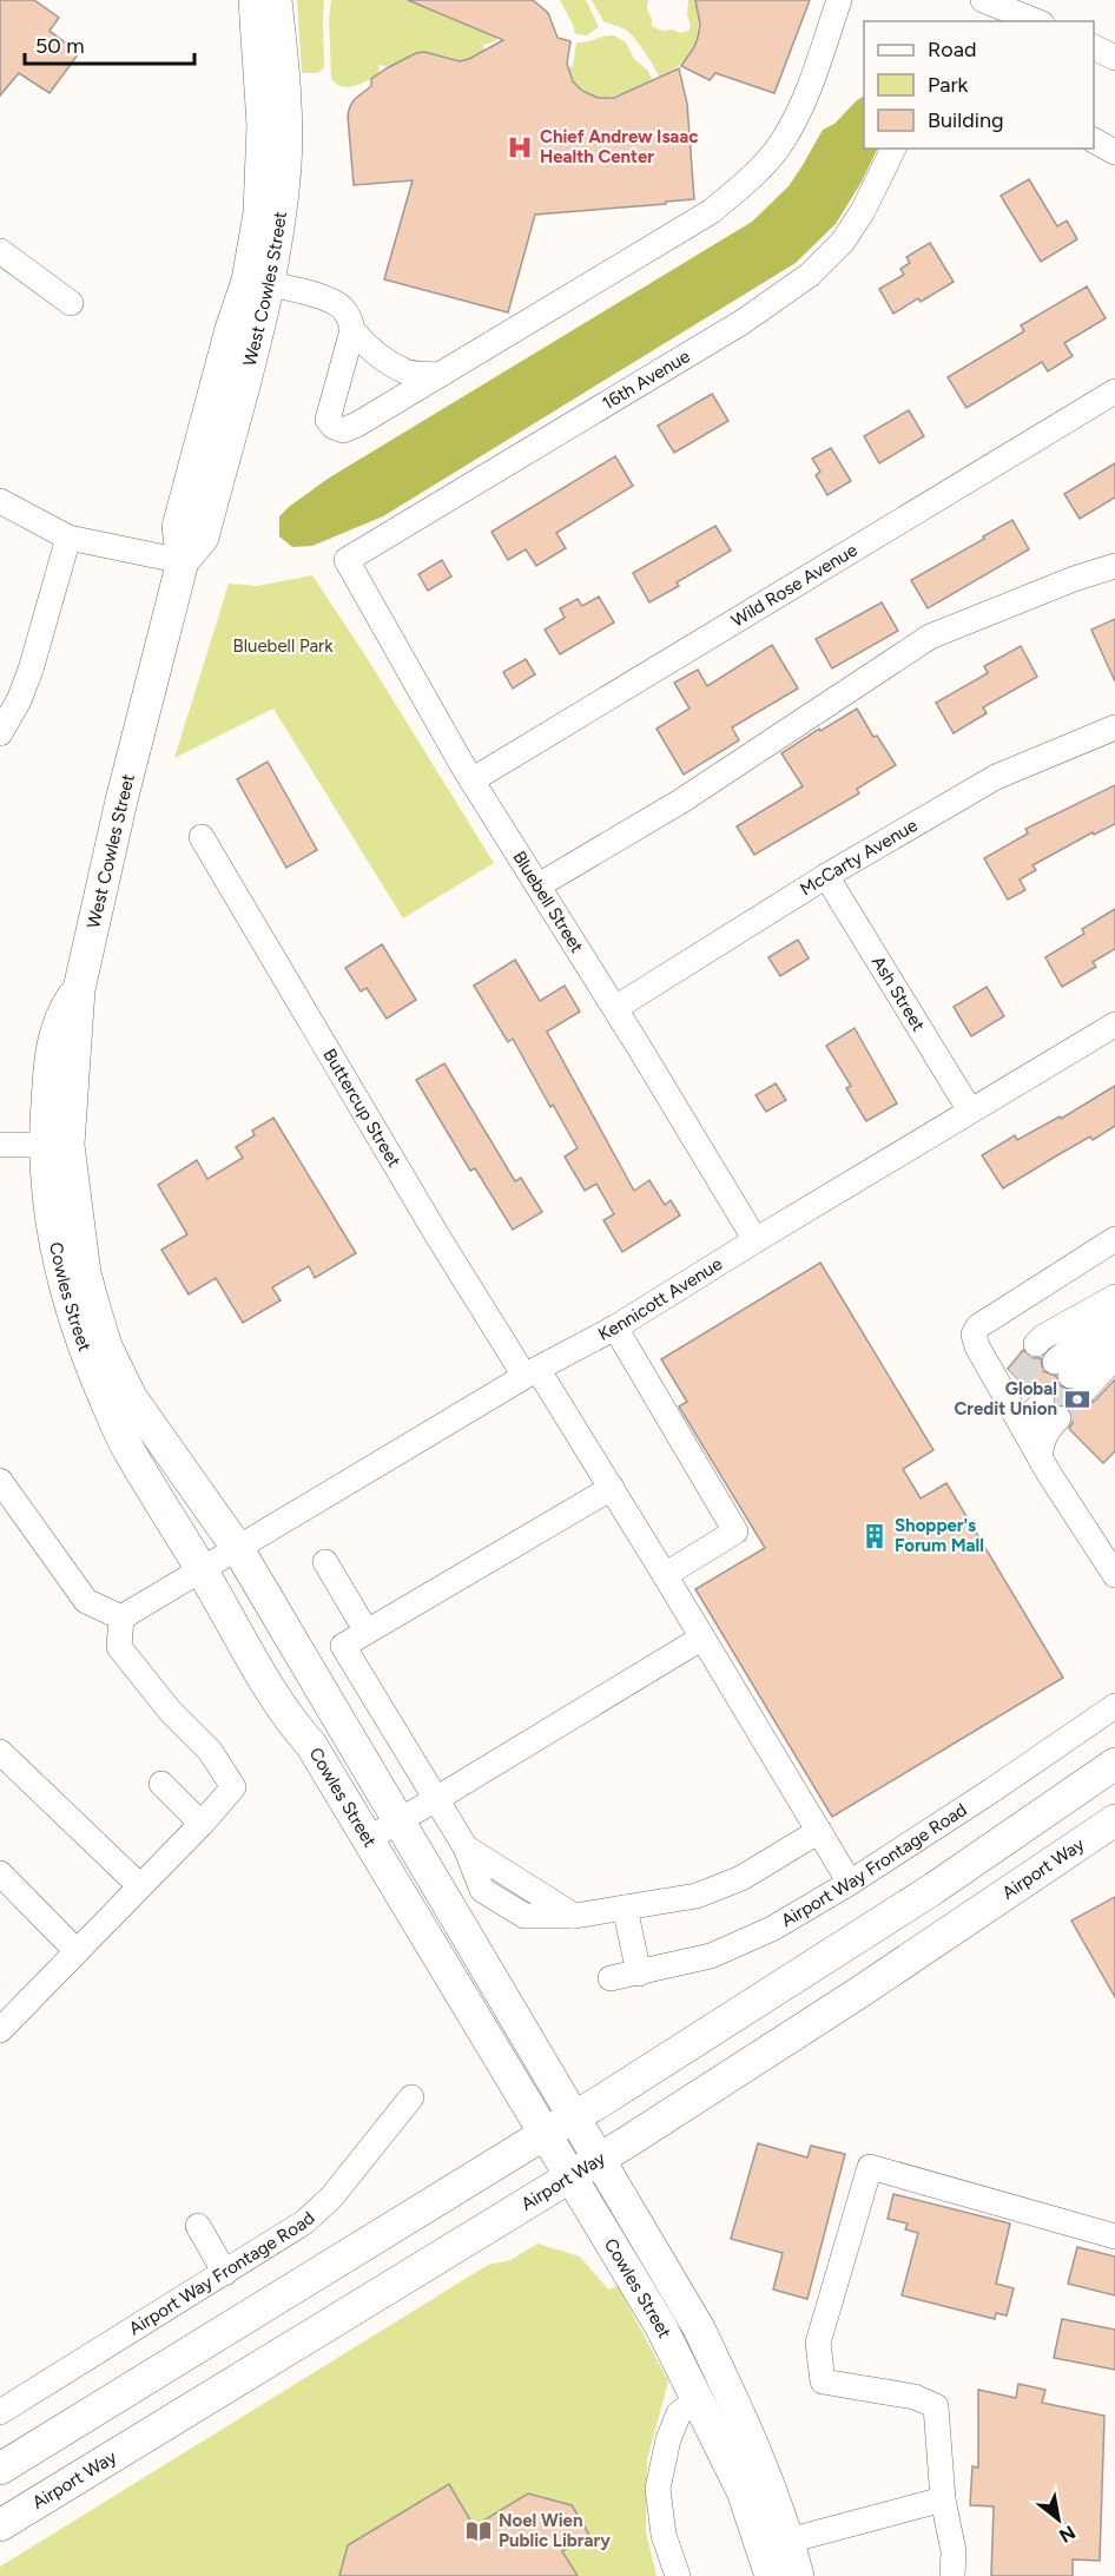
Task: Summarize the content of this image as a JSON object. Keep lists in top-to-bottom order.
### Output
{
  "streets": {
    "main road": ["West Cowles Street", "Cowles Street", "Airport Way"],
    "street": [
      "16th Avenue",
      "Wild Rose Avenue",
      "McCarty Avenue",
      "Bluebell Street",
      "Ash Street",
      "Buttercup Street",
      "Kennicott Avenue",
      "Airport Way Frontage Road"
    ]
  },
  "crossings": [
    ["West Cowles Street", "Cowles Street"],
    ["16th Avenue", "Bluebell Street"],
    ["Wild Rose Avenue", "Bluebell Street"],
    ["McCarty Avenue", "Bluebell Street"],
    ["McCarty Avenue", "Ash Street"],
    ["Bluebell Street", "Kennicott Avenue"],
    ["Ash Street", "Kennicott Avenue"],
    ["Buttercup Street", "Kennicott Avenue"],
    ["Buttercup Street", "Airport Way Frontage Road"],
    ["Cowles Street", "Kennicott Avenue"],
    ["Cowles Street", "Airport Way"]
  ],
  "parks": ["Bluebell Park"],
  "places": {
    "hospital": ["Chief Andrew Isaac Health Center"],
    "bank": ["Global Credit Union"],
    "building": ["Shopper's Forum Mall"],
    "library": ["Noel Wien Public Library"]
  },
  "legend": ["Road", "Park", "Building"],
  "scale_bar": "50 m",
  "north": "bottom right"
}
